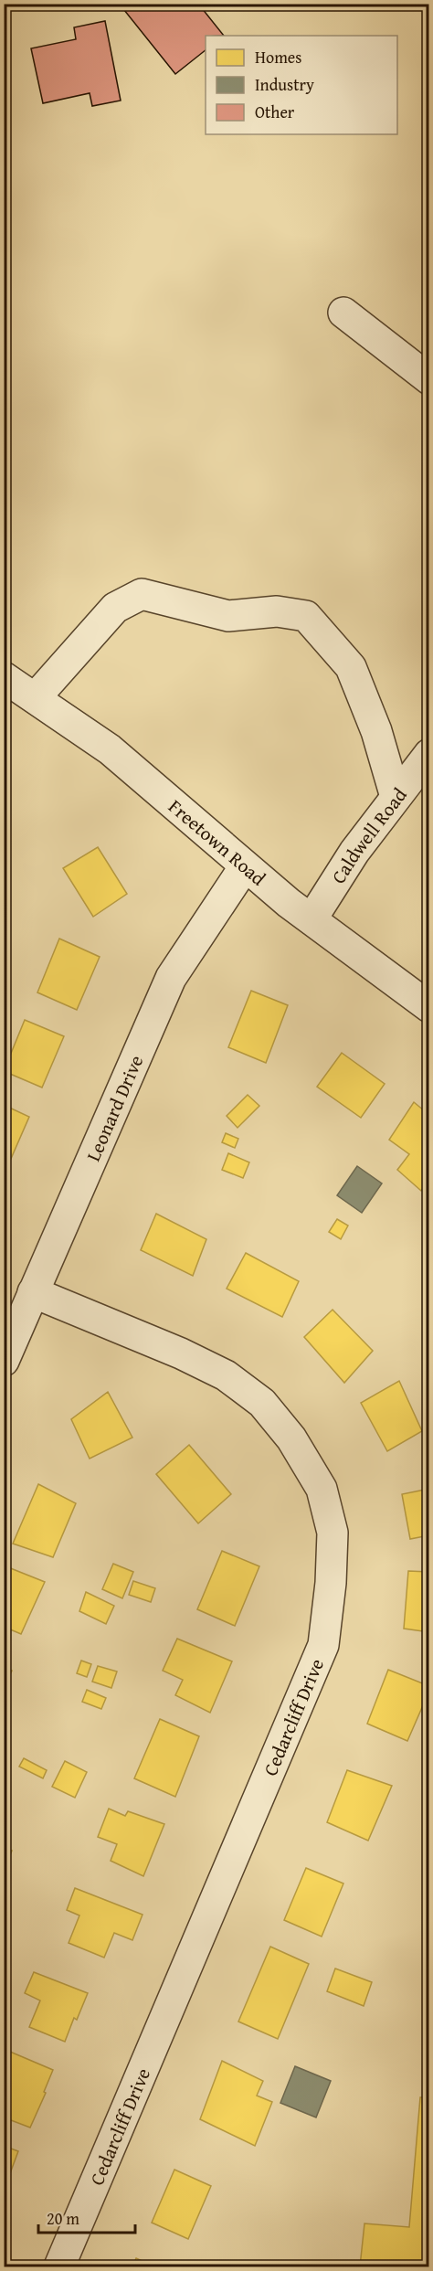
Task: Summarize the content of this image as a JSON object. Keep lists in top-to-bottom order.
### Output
{
  "streets": {
    "street": [
      "Caldwell Road",
      "Freetown Road",
      "Leonard Drive",
      "Cedarcliff Drive"
    ]
  },
  "crossings": [
    ["Caldwell Road", "Freetown Road"],
    ["Freetown Road", "Leonard Drive"],
    ["Leonard Drive", "Cedarcliff Drive"]
  ],
  "legend": ["Homes", "Industry", "Other"],
  "scale_bar": "20 m"
}
